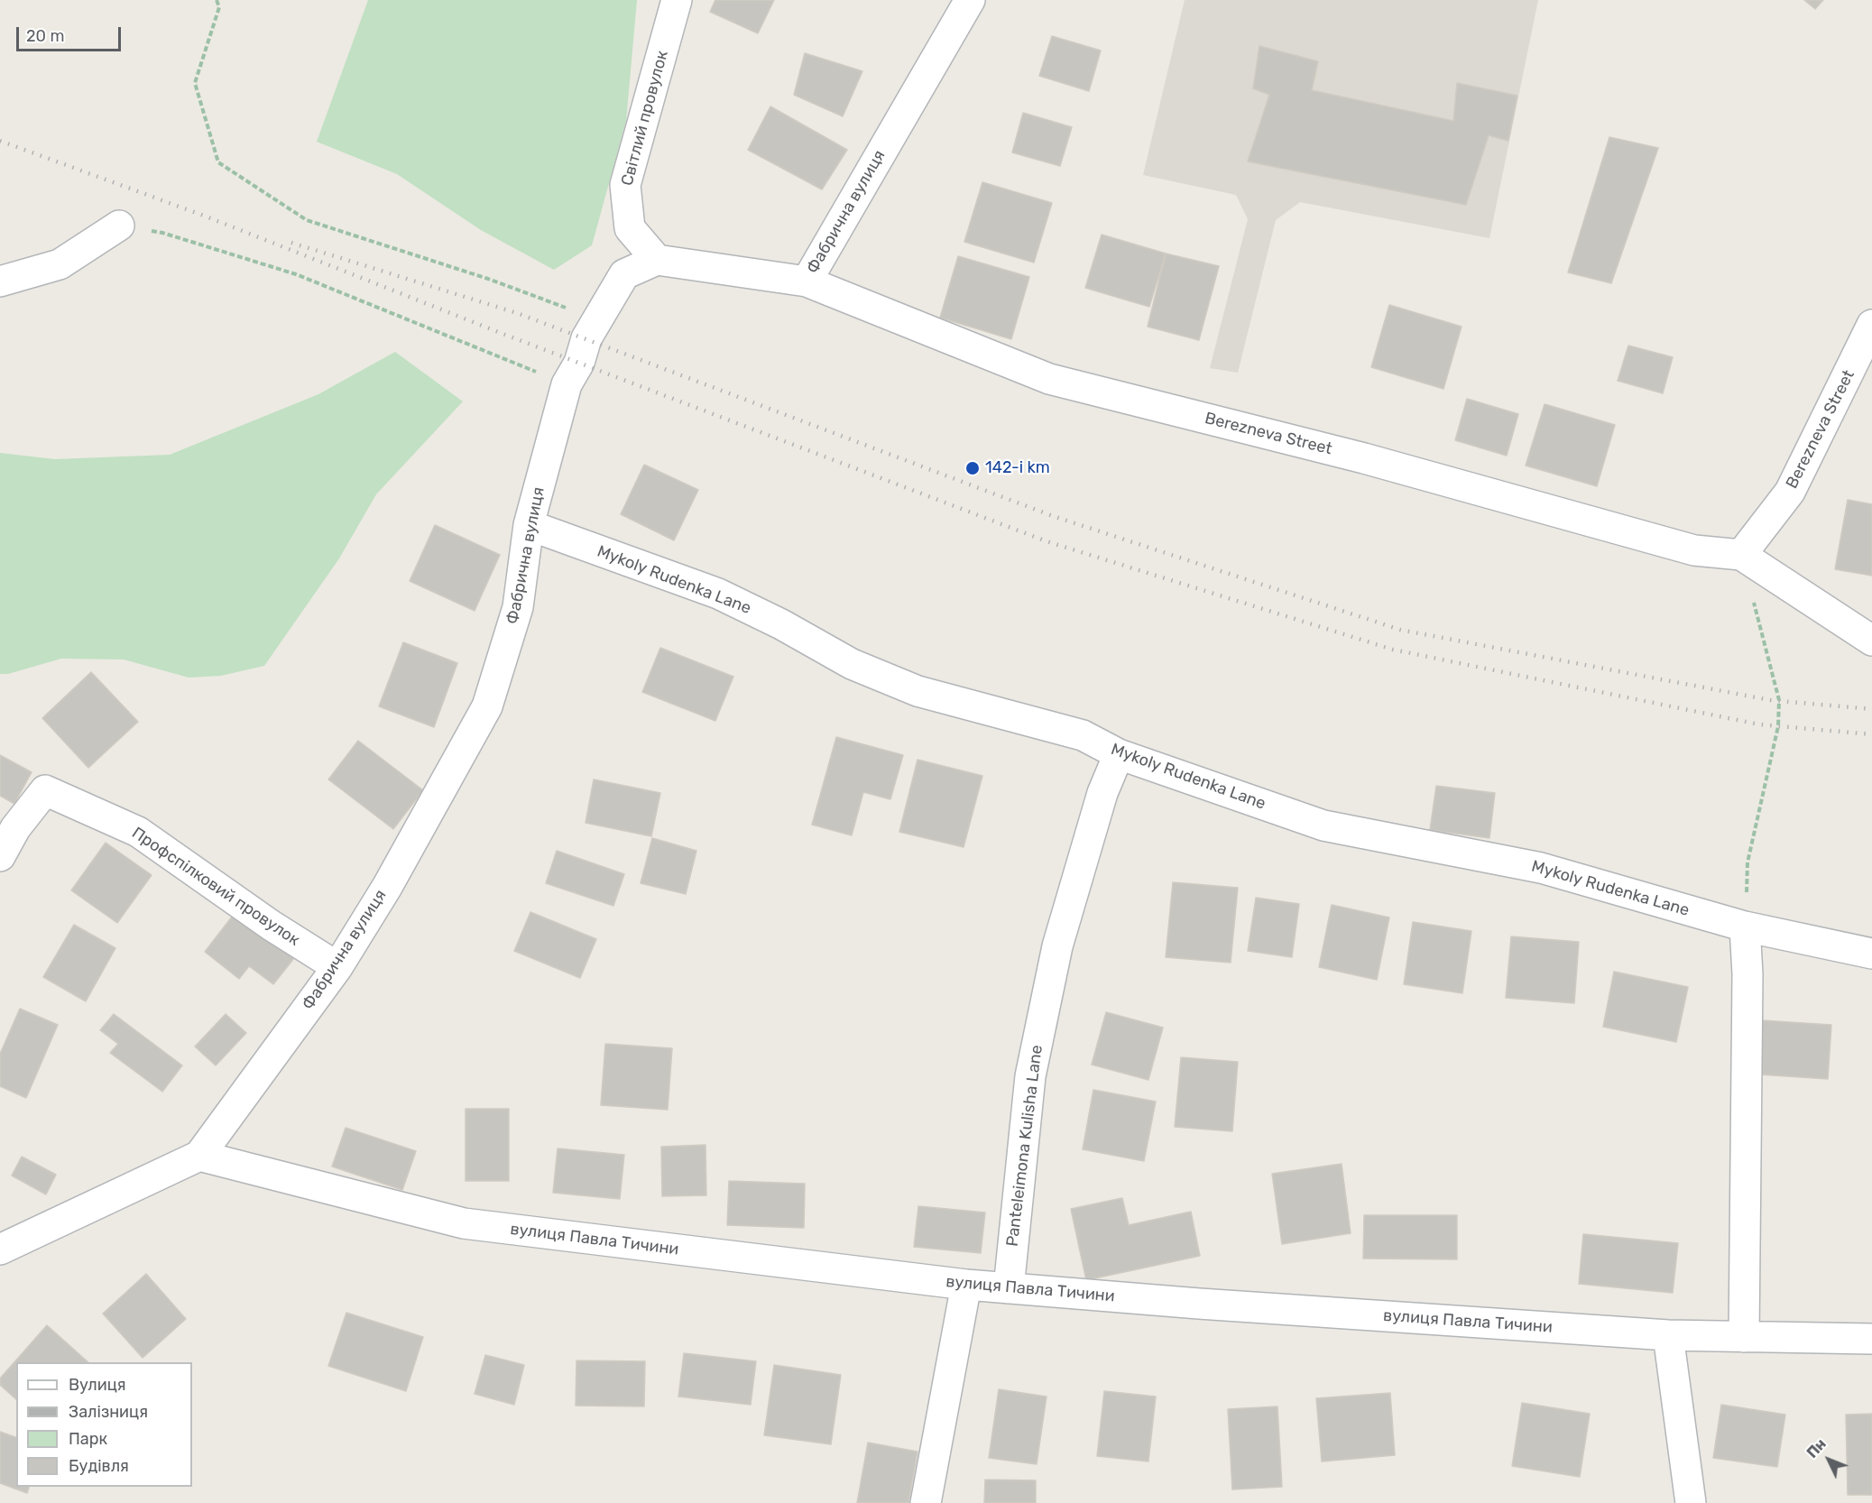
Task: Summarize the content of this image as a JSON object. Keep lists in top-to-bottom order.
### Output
{
  "streets": {
    "street": [
      "Світлий провулок",
      "Фабрична вулиця",
      "Berezneva Street",
      "Mykoly Rudenka Lane",
      "Профспілковий провулок",
      "Panteleimona Kulisha Lane",
      "вулиця Павла Тичини"
    ]
  },
  "crossings": [
    ["Світлий провулок", "Фабрична вулиця"],
    ["Фабрична вулиця", "Berezneva Street"],
    ["Фабрична вулиця", "Mykoly Rudenka Lane"],
    ["Фабрична вулиця", "Профспілковий провулок"],
    ["Фабрична вулиця", "вулиця Павла Тичини"],
    ["Mykoly Rudenka Lane", "Panteleimona Kulisha Lane"],
    ["Panteleimona Kulisha Lane", "вулиця Павла Тичини"]
  ],
  "places": ["142-i km"],
  "legend": [
    "Вулиця",
    "Залізниця",
    "Парк",
    "Будівля"
  ],
  "scale_bar": "20 m",
  "north": "top left"
}
